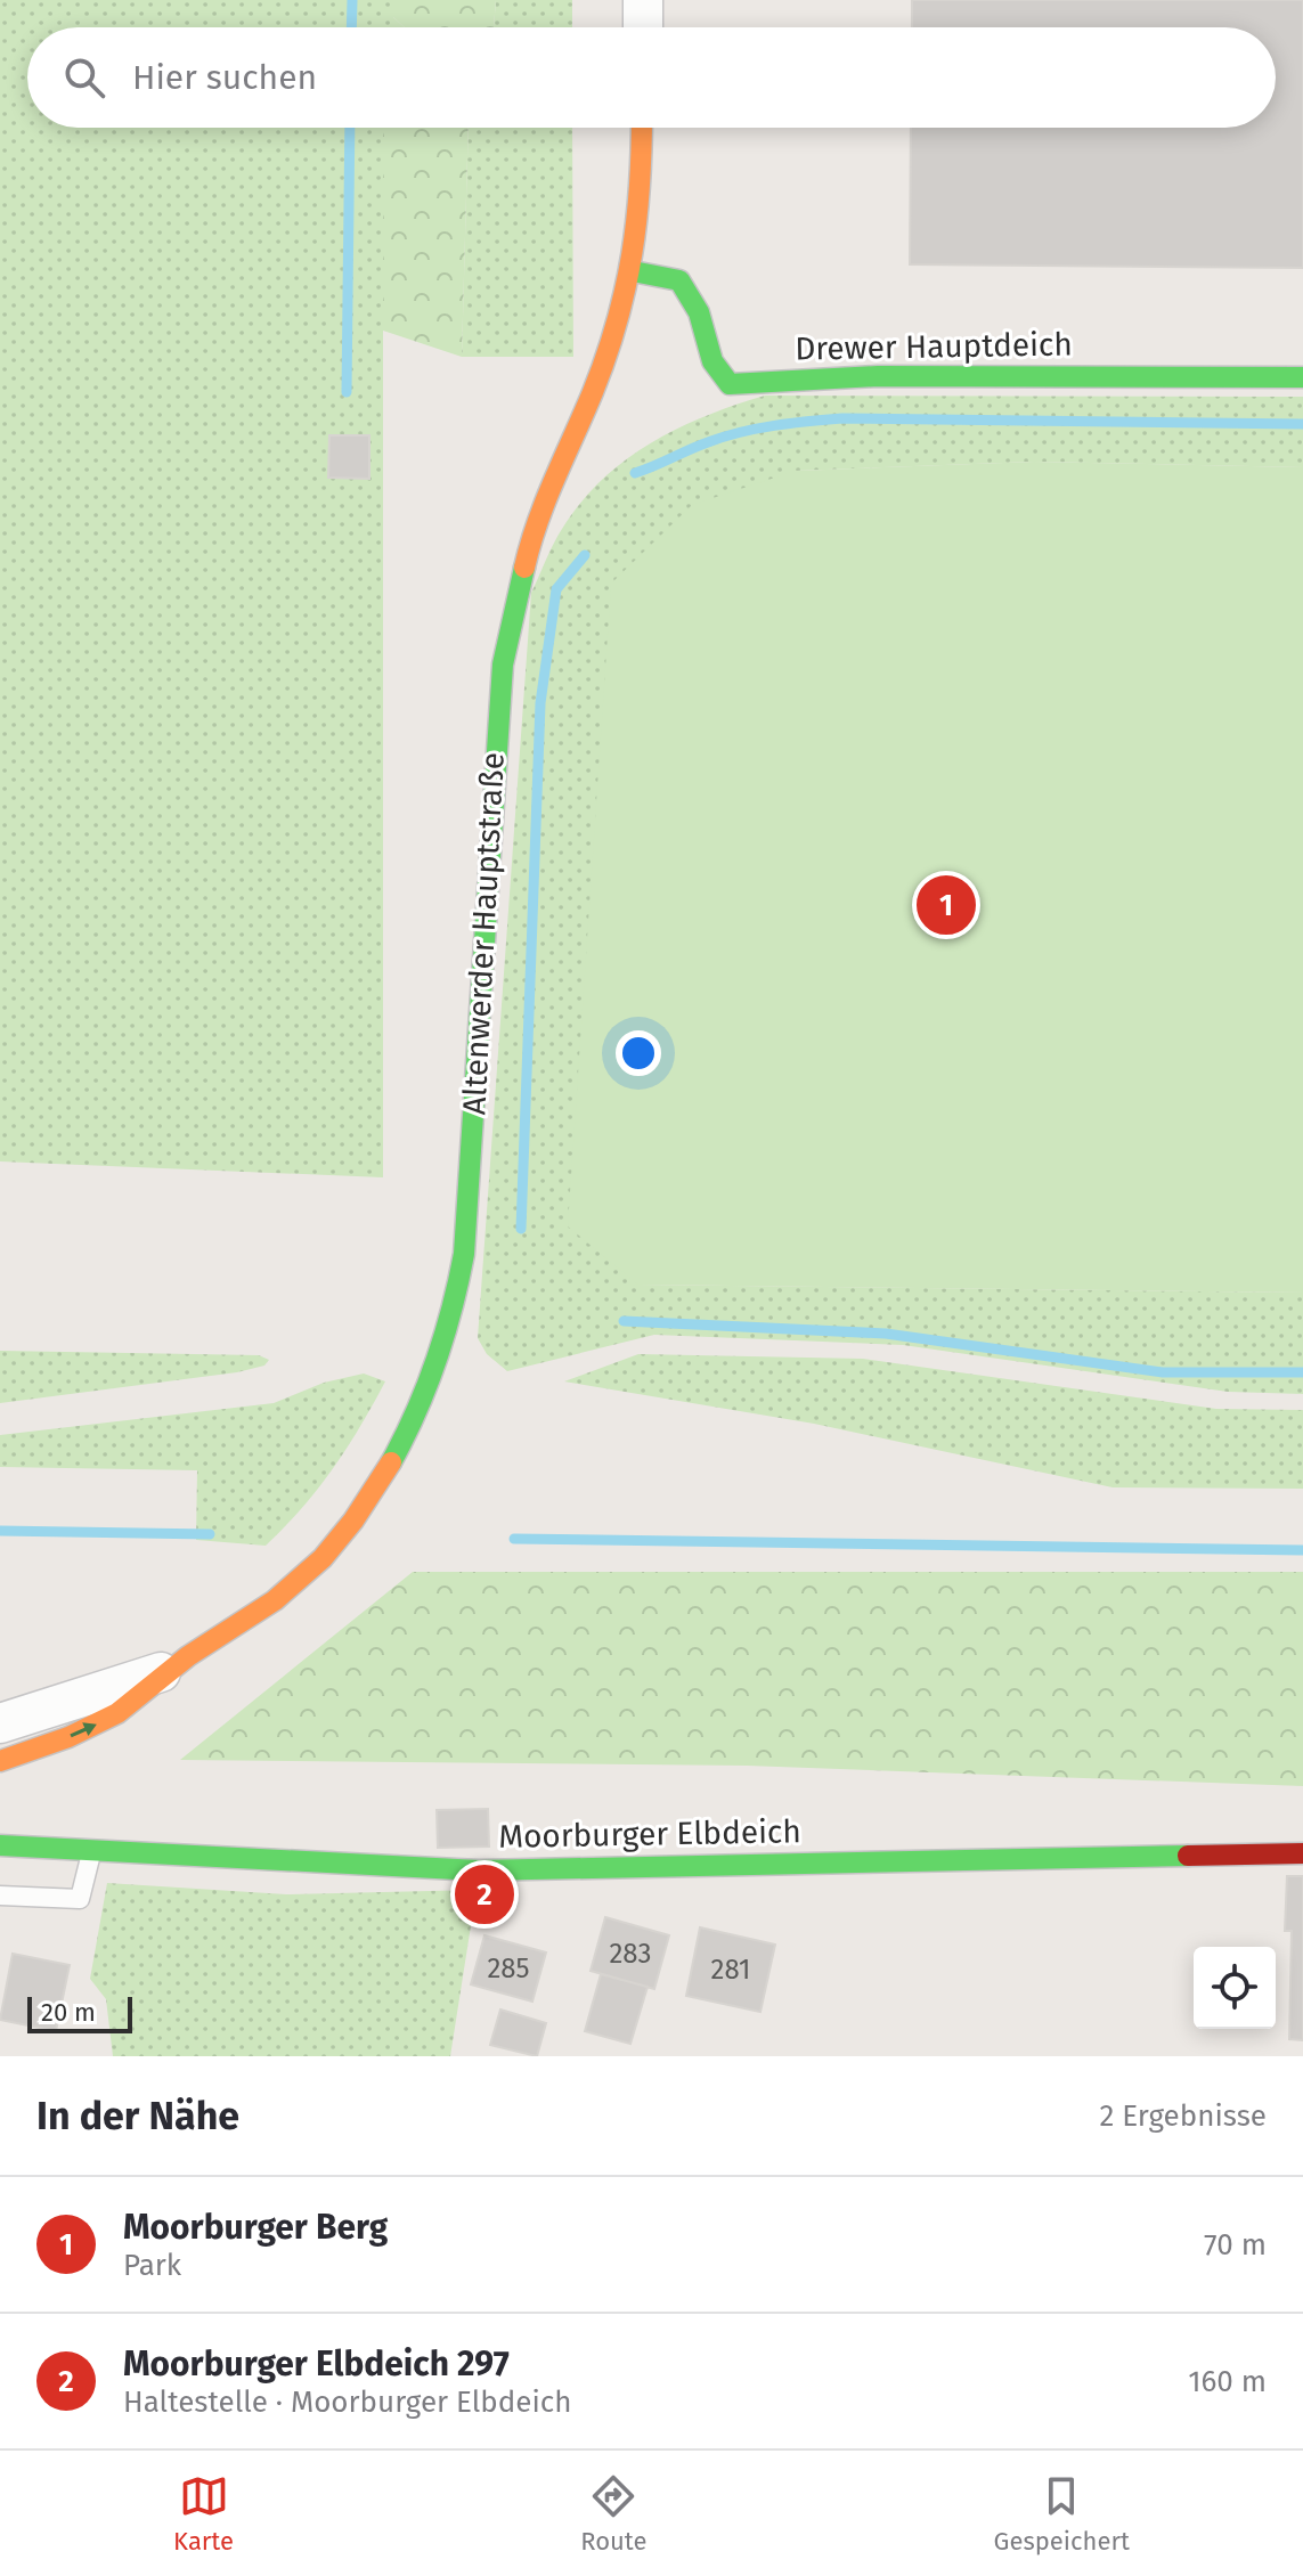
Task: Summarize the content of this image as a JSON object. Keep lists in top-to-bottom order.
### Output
{
  "streets": {
    "street": ["Drewer Hauptdeich", "Altenwerder Hauptstraße", "Moorburger Elbdeich"]
  },
  "crossings": [
    ["Drewer Hauptdeich", "Altenwerder Hauptstraße"]
  ],
  "house_numbers": ["283", "285", "281"],
  "scale_bar": "20 m",
  "page": {
    "search": "Hier suchen",
    "pins": ["1", "2"],
    "scale": "20 m",
    "heading": ["In der Nähe", "2 Ergebnisse"],
    "list": [
      {
        "mark": "1",
        "name": "Moorburger Berg",
        "note": "Park",
        "value": "70 m"
      },
      {
        "mark": "2",
        "name": "Moorburger Elbdeich 297",
        "note": "Haltestelle · Moorburger Elbdeich",
        "value": "160 m"
      }
    ],
    "nav": ["Karte", "Route", "Gespeichert"]
  }
}
